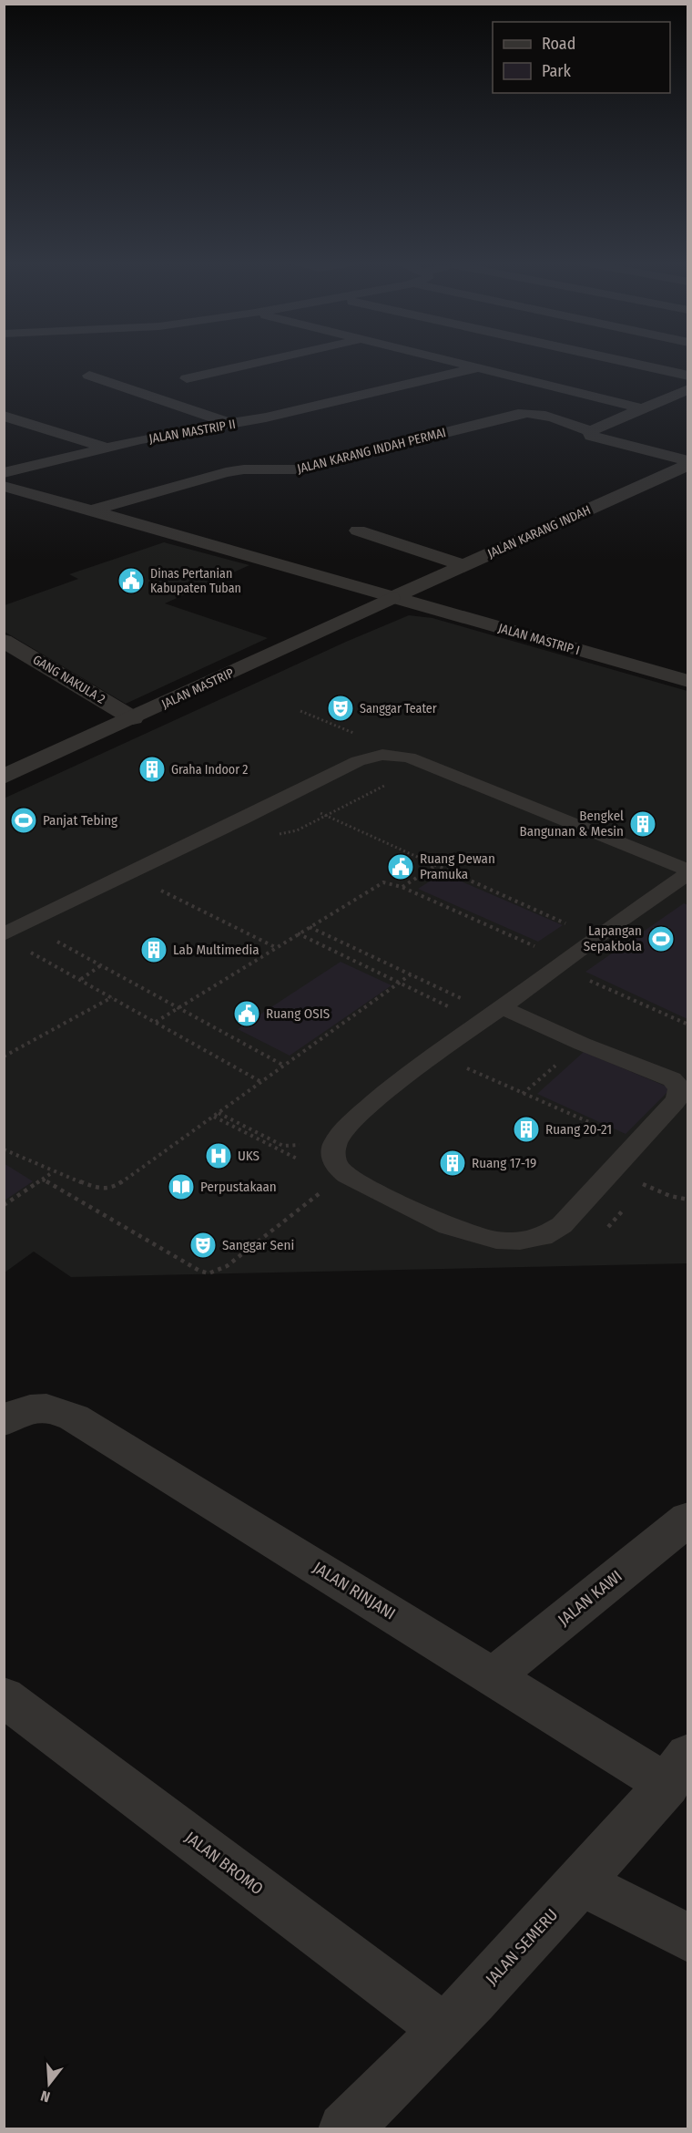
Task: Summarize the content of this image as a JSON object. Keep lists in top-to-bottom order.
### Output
{
  "streets": {
    "street": [
      "JALAN MASTRIP II",
      "JALAN KARANG INDAH PERMAI",
      "JALAN KARANG INDAH",
      "JALAN MASTRIP I",
      "GANG NAKULA 2",
      "JALAN MASTRIP",
      "JALAN RINJANI",
      "JALAN KAWI",
      "JALAN BROMO",
      "JALAN SEMERU"
    ]
  },
  "crossings": [
    ["JALAN KARANG INDAH PERMAI", "JALAN KARANG INDAH"],
    ["JALAN KARANG INDAH", "JALAN MASTRIP I"],
    ["JALAN KARANG INDAH", "JALAN MASTRIP"],
    ["JALAN MASTRIP I", "JALAN MASTRIP"],
    ["GANG NAKULA 2", "JALAN MASTRIP"],
    ["JALAN RINJANI", "JALAN KAWI"],
    ["JALAN RINJANI", "JALAN SEMERU"],
    ["JALAN BROMO", "JALAN SEMERU"]
  ],
  "places": {
    "public building": ["Dinas Pertanian Kabupaten Tuban", "Ruang Dewan Pramuka", "Ruang OSIS"],
    "theatre": ["Sanggar Teater", "Sanggar Seni"],
    "building": [
      "Graha Indoor 2",
      "Bengkel Bangunan & Mesin",
      "Lab Multimedia",
      "Ruang 20-21",
      "Ruang 17-19"
    ],
    "sports": ["Panjat Tebing", "Lapangan Sepakbola"],
    "hospital": ["UKS"],
    "library": ["Perpustakaan"]
  },
  "legend": ["Road", "Park"],
  "north": "bottom"
}
